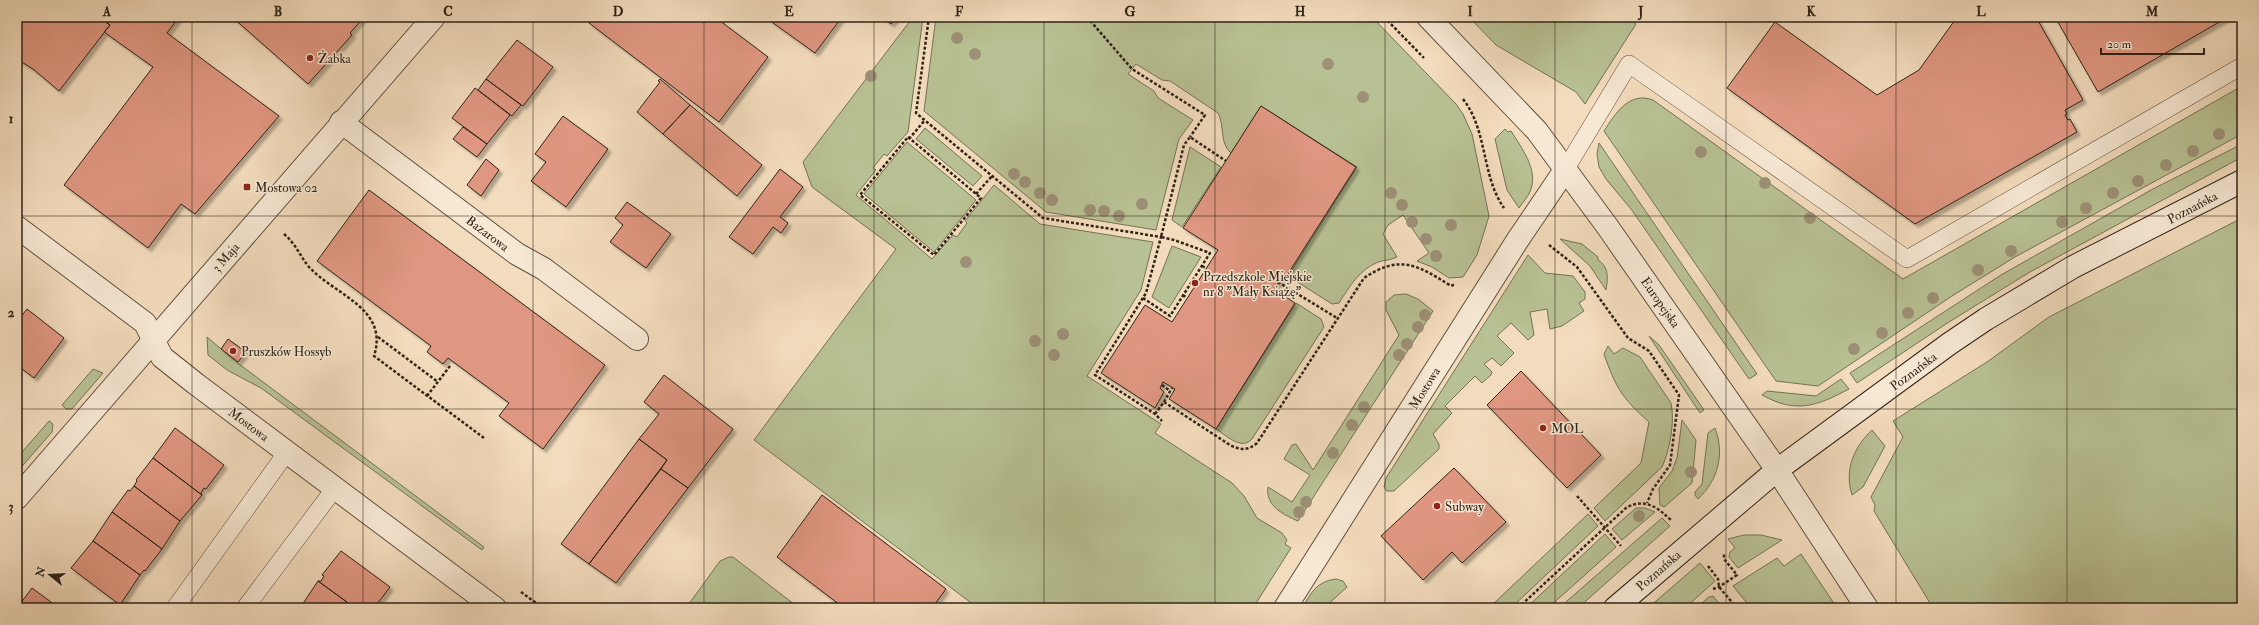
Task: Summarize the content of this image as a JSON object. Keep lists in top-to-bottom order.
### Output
{
  "streets": {
    "street": [
      "Poznańska",
      "Bazarowa",
      "3 Maja",
      "Europejska",
      "Mostowa"
    ]
  },
  "crossings": [
    ["Poznańska", "Europejska"],
    ["Bazarowa", "3 Maja"],
    ["3 Maja", "Mostowa"],
    ["Europejska", "Mostowa"]
  ],
  "places": {
    "other": [
      "Żabka",
      "Przedszkole Miejskie nr 8 \"Mały Książę\"",
      "Pruszków Hossyb",
      "MOL",
      "Subway"
    ],
    "transit": ["Mostowa 02"]
  },
  "scale_bar": "20 m",
  "north": "left",
  "grid": {
    "columns": [
      "A",
      "B",
      "C",
      "D",
      "E",
      "F",
      "G",
      "H",
      "I",
      "J",
      "K",
      "L",
      "M"
    ],
    "rows": ["1", "2", "3"]
  }
}
